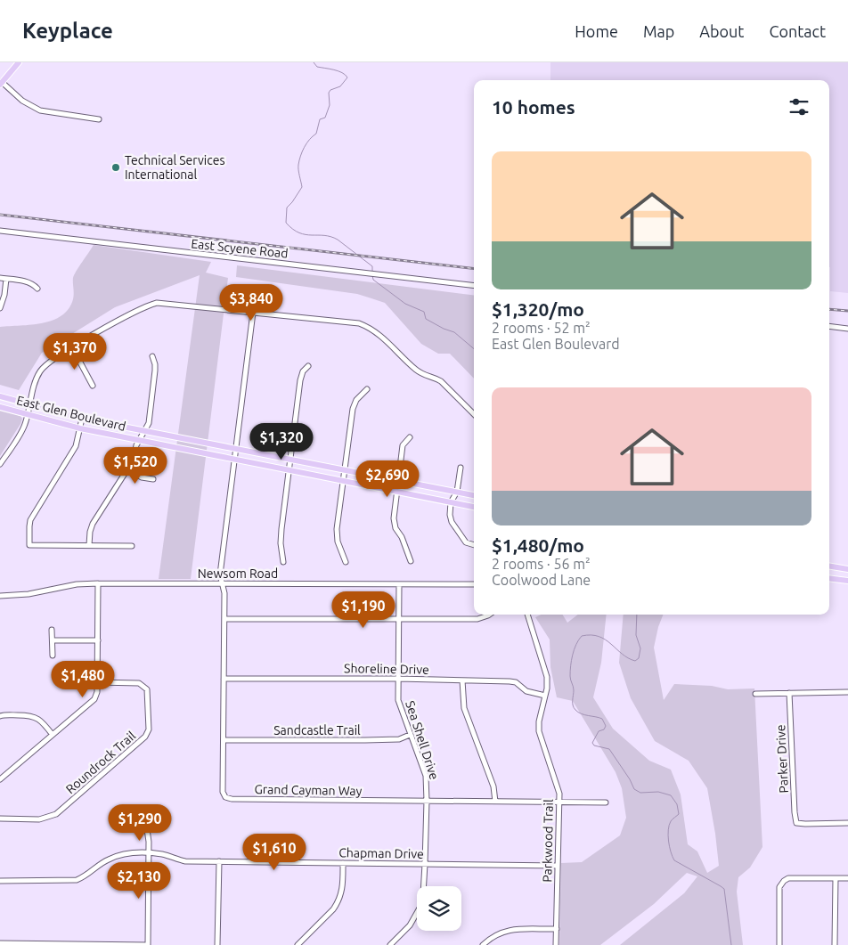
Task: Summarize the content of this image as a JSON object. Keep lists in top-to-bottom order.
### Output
{
  "streets": {
    "main road": ["East Glen Boulevard"],
    "street": [
      "East Scyene Road",
      "Newsom Road",
      "Shoreline Drive",
      "Sandcastle Trail",
      "Sea Shell Drive",
      "Parker Drive",
      "Roundrock Trail",
      "Grand Cayman Way",
      "Parkwood Trail",
      "Chapman Drive"
    ]
  },
  "crossings": [
    ["East Glen Boulevard", "Grand Cayman Way"],
    ["Newsom Road", "Sea Shell Drive"],
    ["Newsom Road", "Grand Cayman Way"],
    ["Shoreline Drive", "Sea Shell Drive"],
    ["Shoreline Drive", "Grand Cayman Way"],
    ["Shoreline Drive", "Parkwood Trail"],
    ["Sandcastle Trail", "Sea Shell Drive"],
    ["Sandcastle Trail", "Grand Cayman Way"],
    ["Sea Shell Drive", "Grand Cayman Way"],
    ["Sea Shell Drive", "Chapman Drive"],
    ["Grand Cayman Way", "Parkwood Trail"],
    ["Parkwood Trail", "Chapman Drive"]
  ],
  "places": ["Technical Services International"],
  "page": {
    "header": "Keyplace",
    "nav": [
      "Home",
      "Map",
      "About",
      "Contact"
    ],
    "heading": "10 homes",
    "list": [
      {
        "name": "$1,320/mo",
        "note": "2 rooms · 52 m² · East Glen Boulevard"
      },
      {
        "name": "$1,480/mo",
        "note": "2 rooms · 56 m² · Coolwood Lane"
      }
    ],
    "price": [
      "$3,840",
      "$1,370",
      "$1,320",
      "$1,520",
      "$2,690",
      "$1,190",
      "$1,480",
      "$1,290",
      "$1,610",
      "$2,130"
    ]
  }
}
